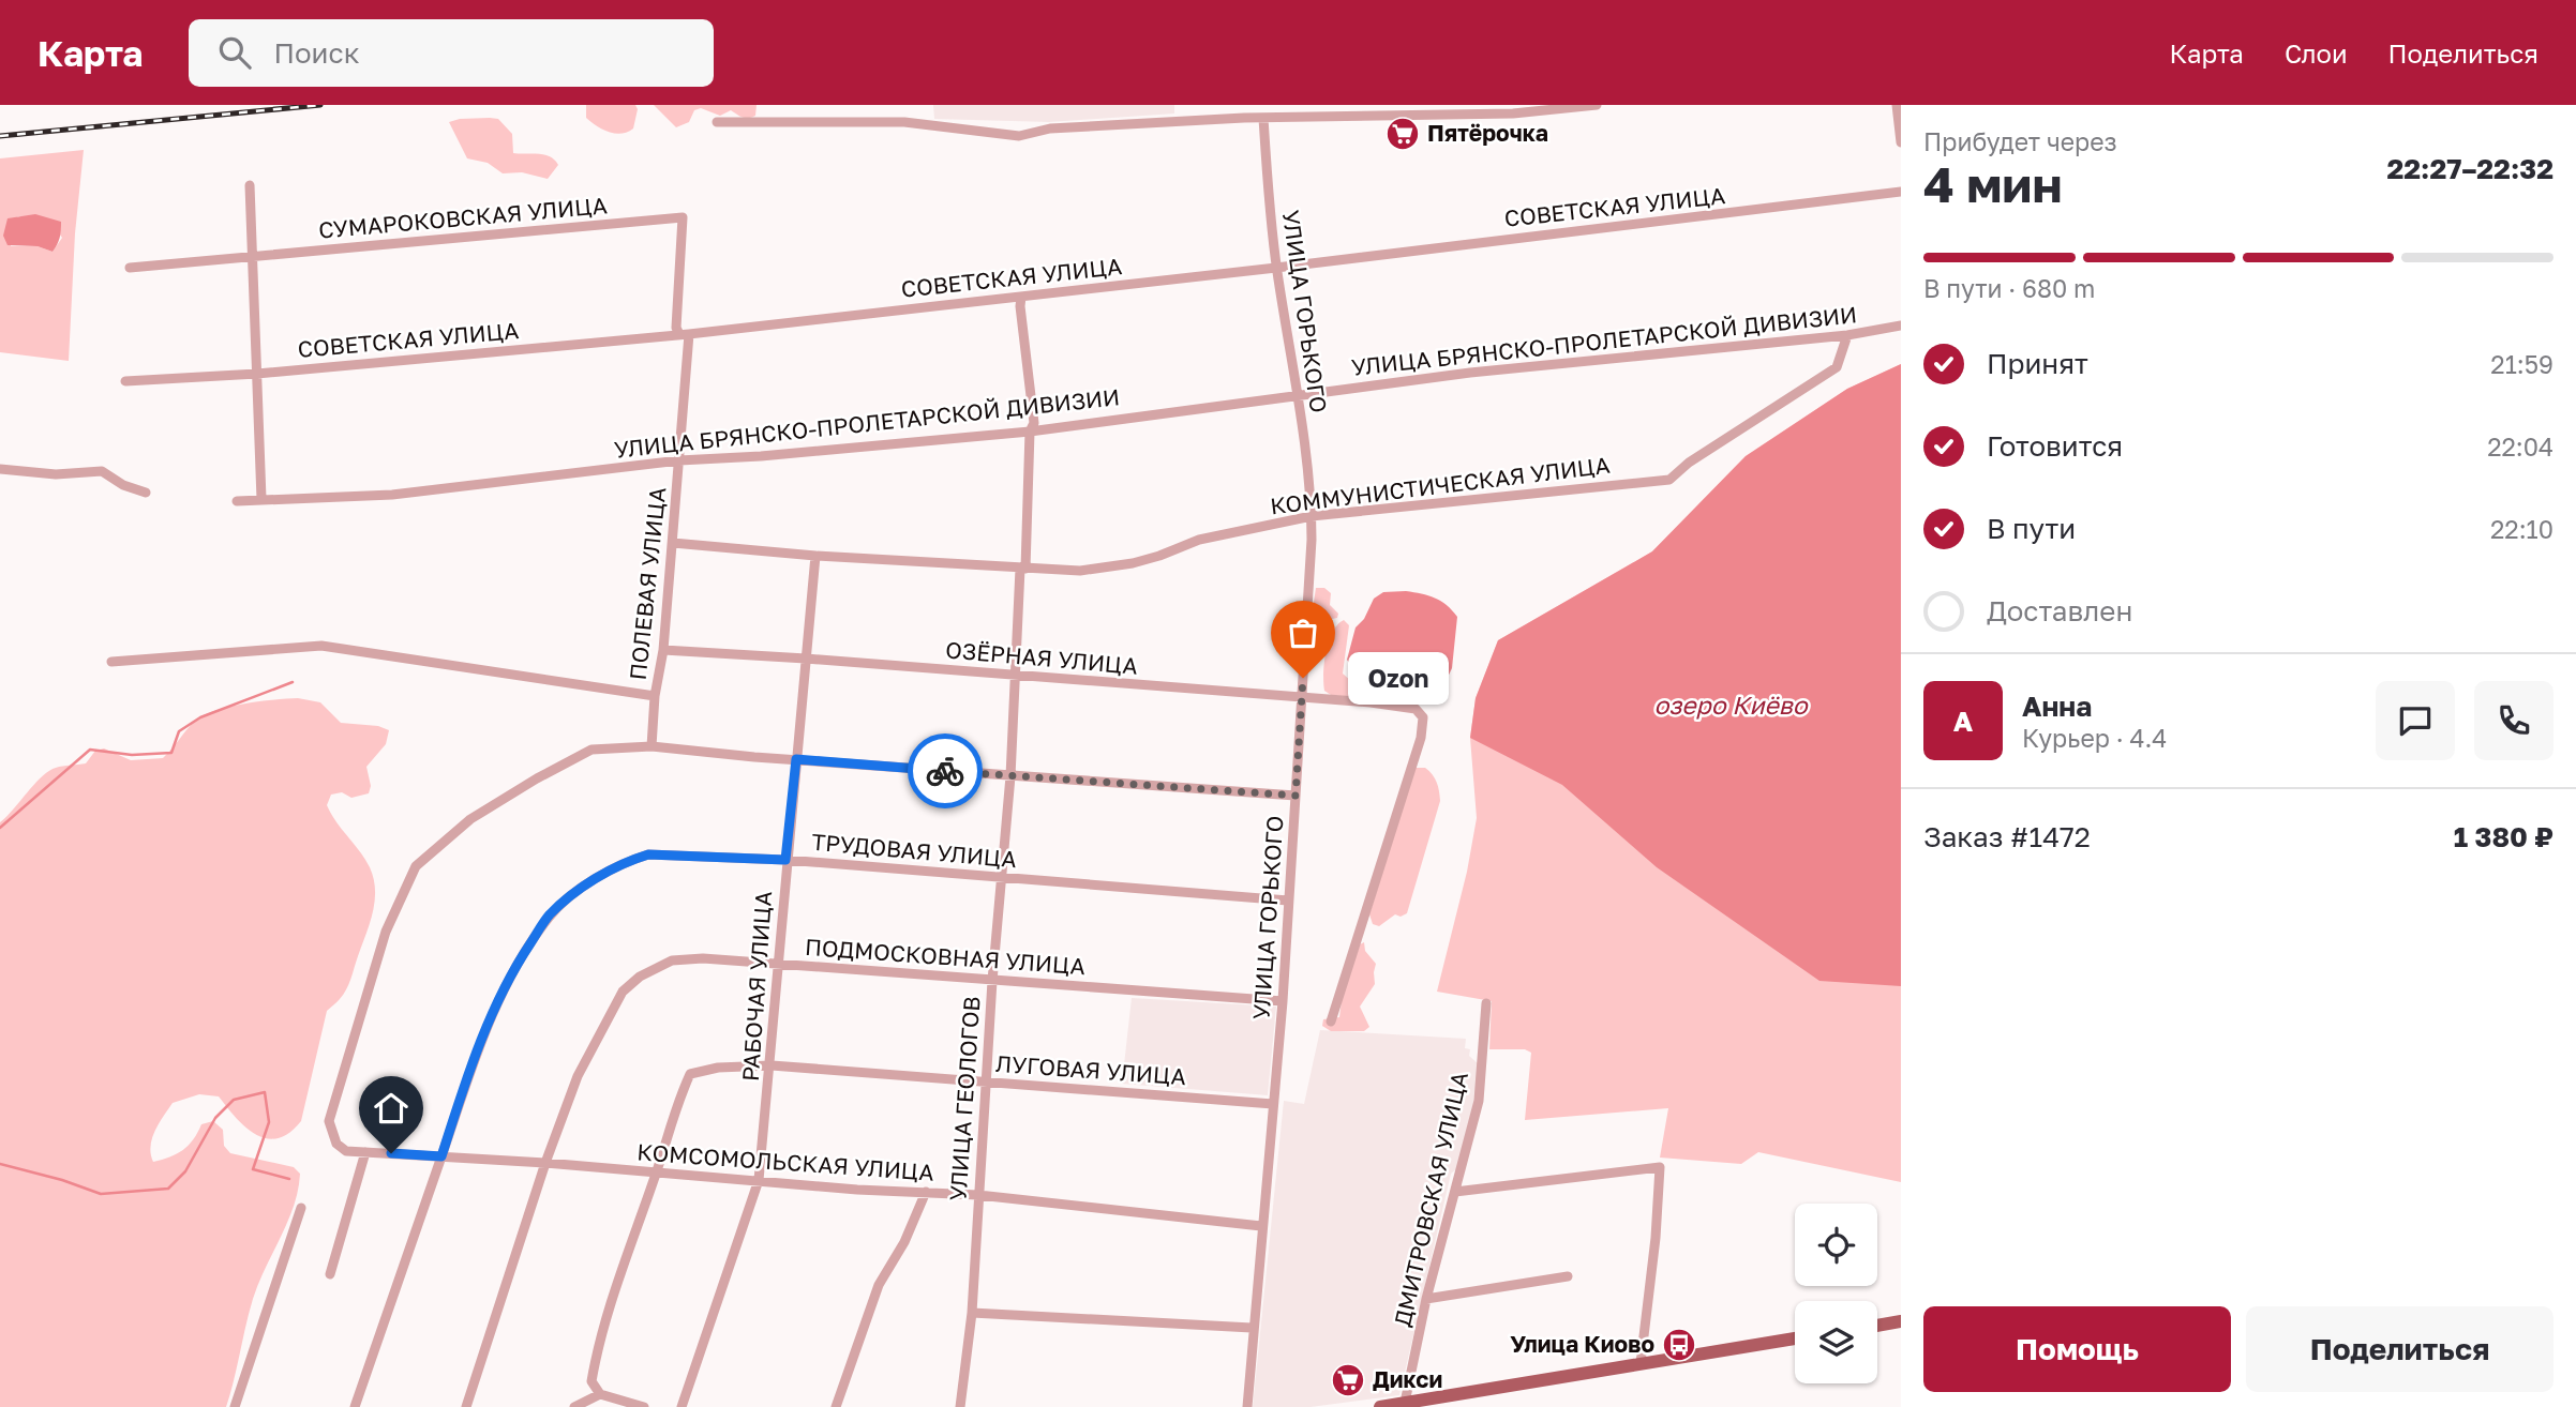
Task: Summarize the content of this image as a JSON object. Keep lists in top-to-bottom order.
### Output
{
  "streets": {
    "street": [
      "СОВЕТСКАЯ УЛИЦА",
      "СУМАРОКОВСКАЯ УЛИЦА",
      "УЛИЦА ГОРЬКОГО",
      "УЛИЦА БРЯНСКО-ПРОЛЕТАРСКОЙ ДИВИЗИИ",
      "КОММУНИСТИЧЕСКАЯ УЛИЦА",
      "ПОЛЕВАЯ УЛИЦА",
      "ОЗЁРНАЯ УЛИЦА",
      "ТРУДОВАЯ УЛИЦА",
      "ПОДМОСКОВНАЯ УЛИЦА",
      "РАБОЧАЯ УЛИЦА",
      "ЛУГОВАЯ УЛИЦА",
      "УЛИЦА ГЕОЛОГОВ",
      "КОМСОМОЛЬСКАЯ УЛИЦА",
      "ДМИТРОВСКАЯ УЛИЦА"
    ]
  },
  "crossings": [
    ["СОВЕТСКАЯ УЛИЦА", "СУМАРОКОВСКАЯ УЛИЦА"],
    ["СОВЕТСКАЯ УЛИЦА", "УЛИЦА ГОРЬКОГО"],
    ["СОВЕТСКАЯ УЛИЦА", "ПОЛЕВАЯ УЛИЦА"],
    ["СОВЕТСКАЯ УЛИЦА", "УЛИЦА ГЕОЛОГОВ"],
    ["СУМАРОКОВСКАЯ УЛИЦА", "ПОЛЕВАЯ УЛИЦА"],
    ["УЛИЦА ГОРЬКОГО", "УЛИЦА БРЯНСКО-ПРОЛЕТАРСКОЙ ДИВИЗИИ"],
    ["УЛИЦА ГОРЬКОГО", "КОММУНИСТИЧЕСКАЯ УЛИЦА"],
    ["УЛИЦА ГОРЬКОГО", "ОЗЁРНАЯ УЛИЦА"],
    ["УЛИЦА ГОРЬКОГО", "ТРУДОВАЯ УЛИЦА"],
    ["УЛИЦА ГОРЬКОГО", "ПОДМОСКОВНАЯ УЛИЦА"],
    ["УЛИЦА ГОРЬКОГО", "ЛУГОВАЯ УЛИЦА"],
    ["УЛИЦА ГОРЬКОГО", "КОМСОМОЛЬСКАЯ УЛИЦА"],
    ["УЛИЦА БРЯНСКО-ПРОЛЕТАРСКОЙ ДИВИЗИИ", "КОММУНИСТИЧЕСКАЯ УЛИЦА"],
    ["УЛИЦА БРЯНСКО-ПРОЛЕТАРСКОЙ ДИВИЗИИ", "ПОЛЕВАЯ УЛИЦА"],
    ["УЛИЦА БРЯНСКО-ПРОЛЕТАРСКОЙ ДИВИЗИИ", "УЛИЦА ГЕОЛОГОВ"],
    ["КОММУНИСТИЧЕСКАЯ УЛИЦА", "ПОЛЕВАЯ УЛИЦА"],
    ["КОММУНИСТИЧЕСКАЯ УЛИЦА", "РАБОЧАЯ УЛИЦА"],
    ["КОММУНИСТИЧЕСКАЯ УЛИЦА", "УЛИЦА ГЕОЛОГОВ"],
    ["ПОЛЕВАЯ УЛИЦА", "ОЗЁРНАЯ УЛИЦА"],
    ["ОЗЁРНАЯ УЛИЦА", "РАБОЧАЯ УЛИЦА"],
    ["ОЗЁРНАЯ УЛИЦА", "УЛИЦА ГЕОЛОГОВ"],
    ["ТРУДОВАЯ УЛИЦА", "РАБОЧАЯ УЛИЦА"],
    ["ТРУДОВАЯ УЛИЦА", "УЛИЦА ГЕОЛОГОВ"],
    ["ТРУДОВАЯ УЛИЦА", "КОМСОМОЛЬСКАЯ УЛИЦА"],
    ["ПОДМОСКОВНАЯ УЛИЦА", "РАБОЧАЯ УЛИЦА"],
    ["ПОДМОСКОВНАЯ УЛИЦА", "УЛИЦА ГЕОЛОГОВ"],
    ["ПОДМОСКОВНАЯ УЛИЦА", "КОМСОМОЛЬСКАЯ УЛИЦА"],
    ["РАБОЧАЯ УЛИЦА", "ЛУГОВАЯ УЛИЦА"],
    ["РАБОЧАЯ УЛИЦА", "КОМСОМОЛЬСКАЯ УЛИЦА"],
    ["ЛУГОВАЯ УЛИЦА", "УЛИЦА ГЕОЛОГОВ"],
    ["ЛУГОВАЯ УЛИЦА", "КОМСОМОЛЬСКАЯ УЛИЦА"],
    ["УЛИЦА ГЕОЛОГОВ", "КОМСОМОЛЬСКАЯ УЛИЦА"]
  ],
  "water": ["озеро Киёво"],
  "places": {
    "supermarket": ["Пятёрочка", "Дикси"],
    "other": ["Ozon"],
    "bus stop": ["Улица Киово"]
  },
  "page": {
    "header": "Карта",
    "search": "Поиск",
    "nav": ["Карта", "Слои", "Поделиться"],
    "heading": ["4 мин", "Прибудет через", "22:27–22:32"],
    "panel": [
      "Анна",
      "Курьер · 4.4",
      "Заказ #1472",
      "1 380 ₽"
    ],
    "bar": "В пути · 680 m",
    "list": [
      ["Принят", "21:59"],
      ["Готовится", "22:04"],
      ["В пути", "22:10"],
      "Доставлен"
    ],
    "bubble": "Ozon",
    "round": "А",
    "buttons": ["Помощь", "Поделиться"]
  }
}
